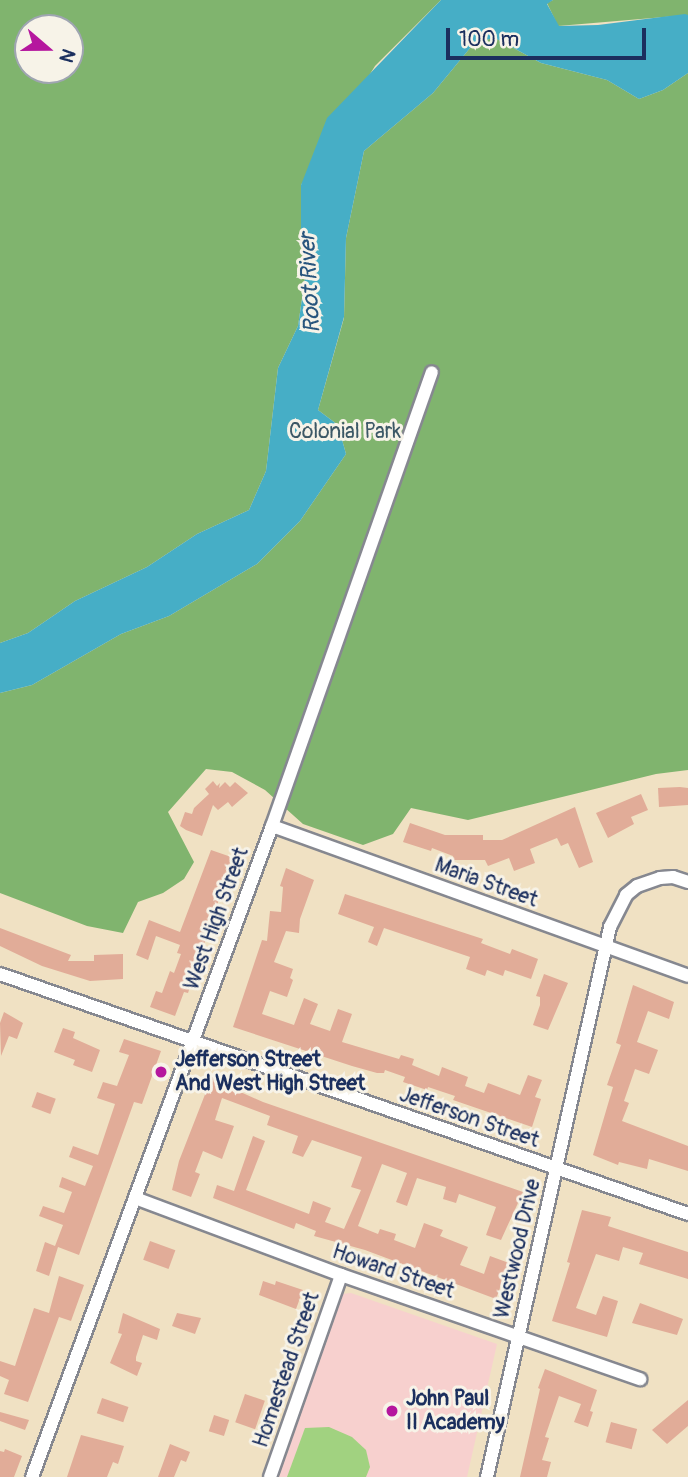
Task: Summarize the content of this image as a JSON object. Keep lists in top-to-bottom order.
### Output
{
  "streets": {
    "street": [
      "Maria Street",
      "West High Street",
      "Jefferson Street",
      "Westwood Drive",
      "Howard Street",
      "Homestead Street"
    ]
  },
  "crossings": [
    ["Maria Street", "West High Street"],
    ["Maria Street", "Westwood Drive"],
    ["West High Street", "Jefferson Street"],
    ["West High Street", "Howard Street"],
    ["Jefferson Street", "Westwood Drive"],
    ["Westwood Drive", "Howard Street"],
    ["Howard Street", "Homestead Street"]
  ],
  "water": ["Root River"],
  "parks": ["Colonial Park"],
  "places": ["Jefferson Street And West High Street", "John Paul II Academy"],
  "scale_bar": "100 m",
  "north": "right"
}
